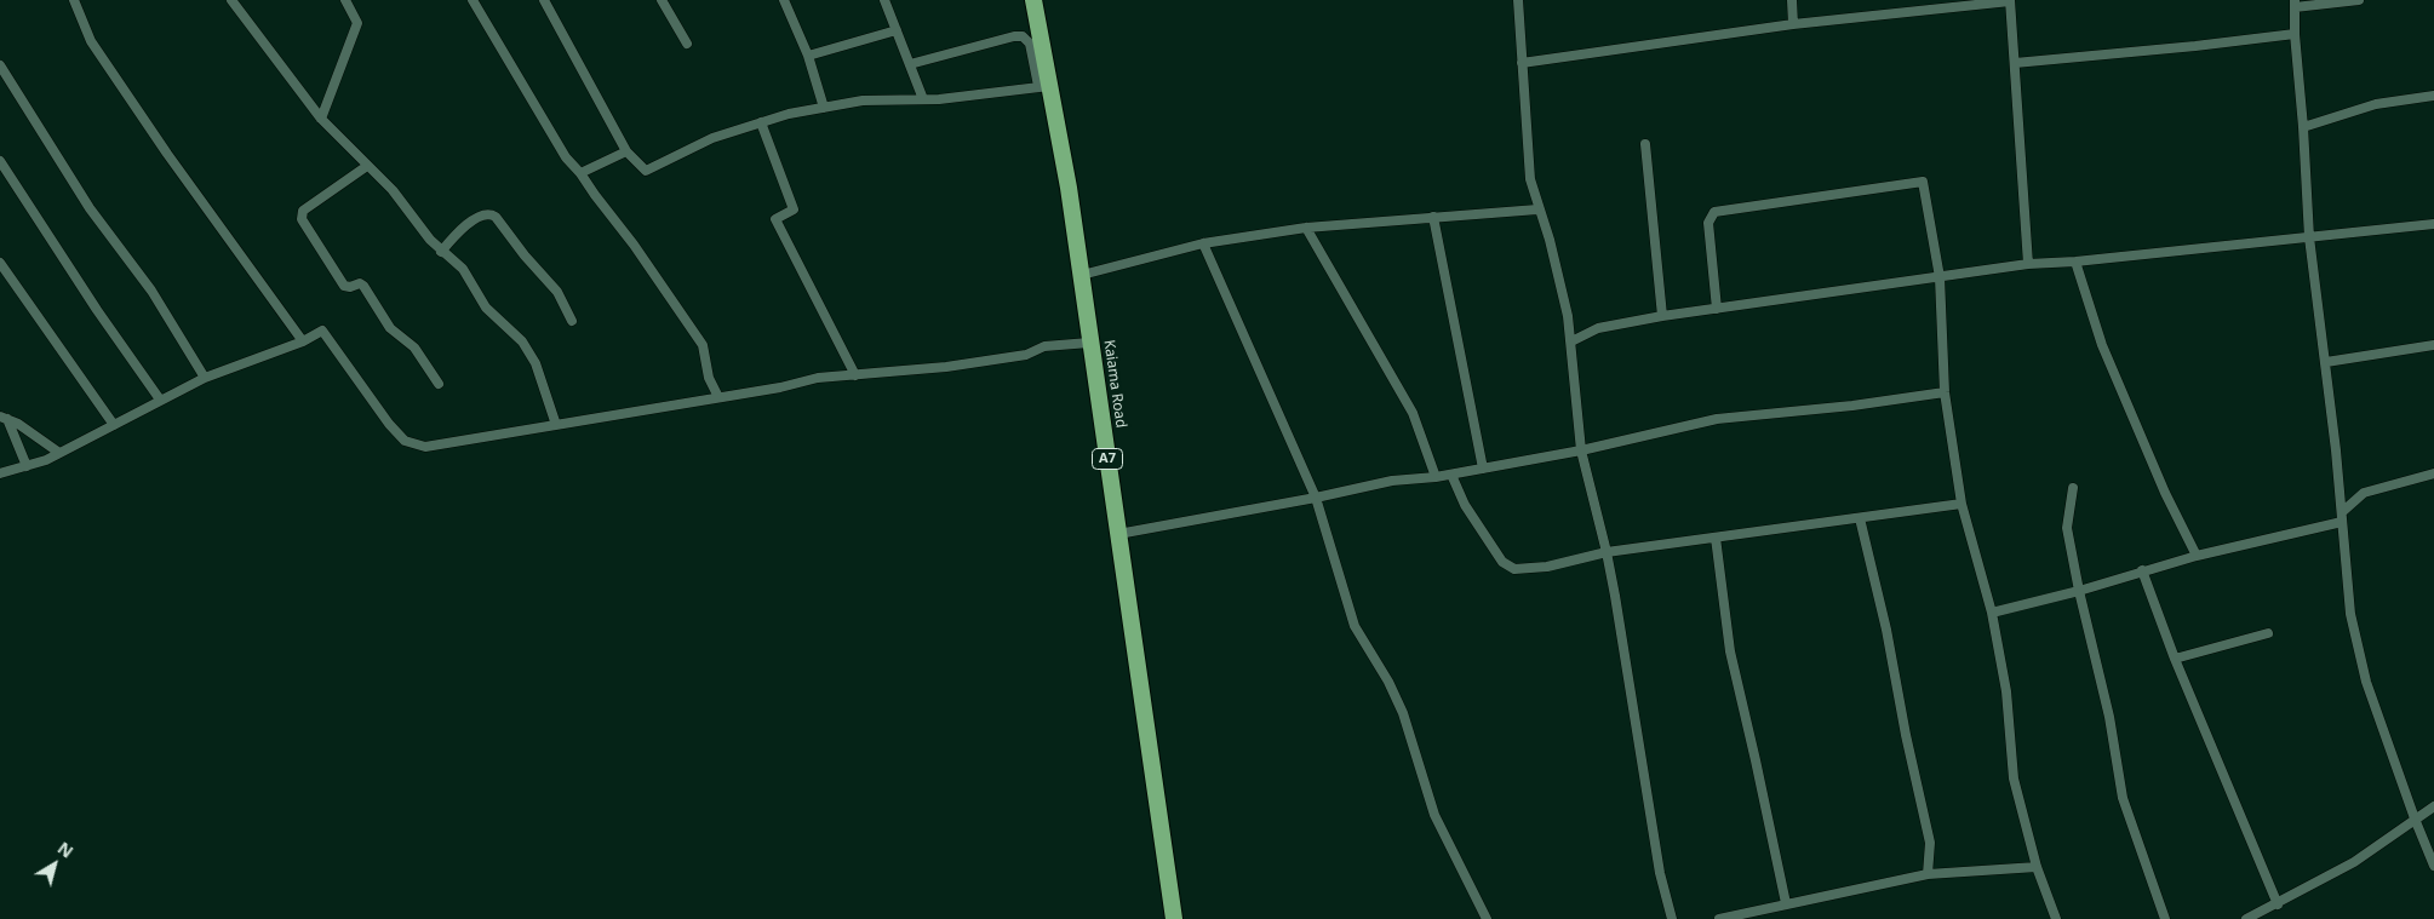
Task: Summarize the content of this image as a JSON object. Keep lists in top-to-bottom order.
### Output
{
  "streets": {
    "highway": ["Kaiama Road", "A7"]
  },
  "north": "top right"
}
